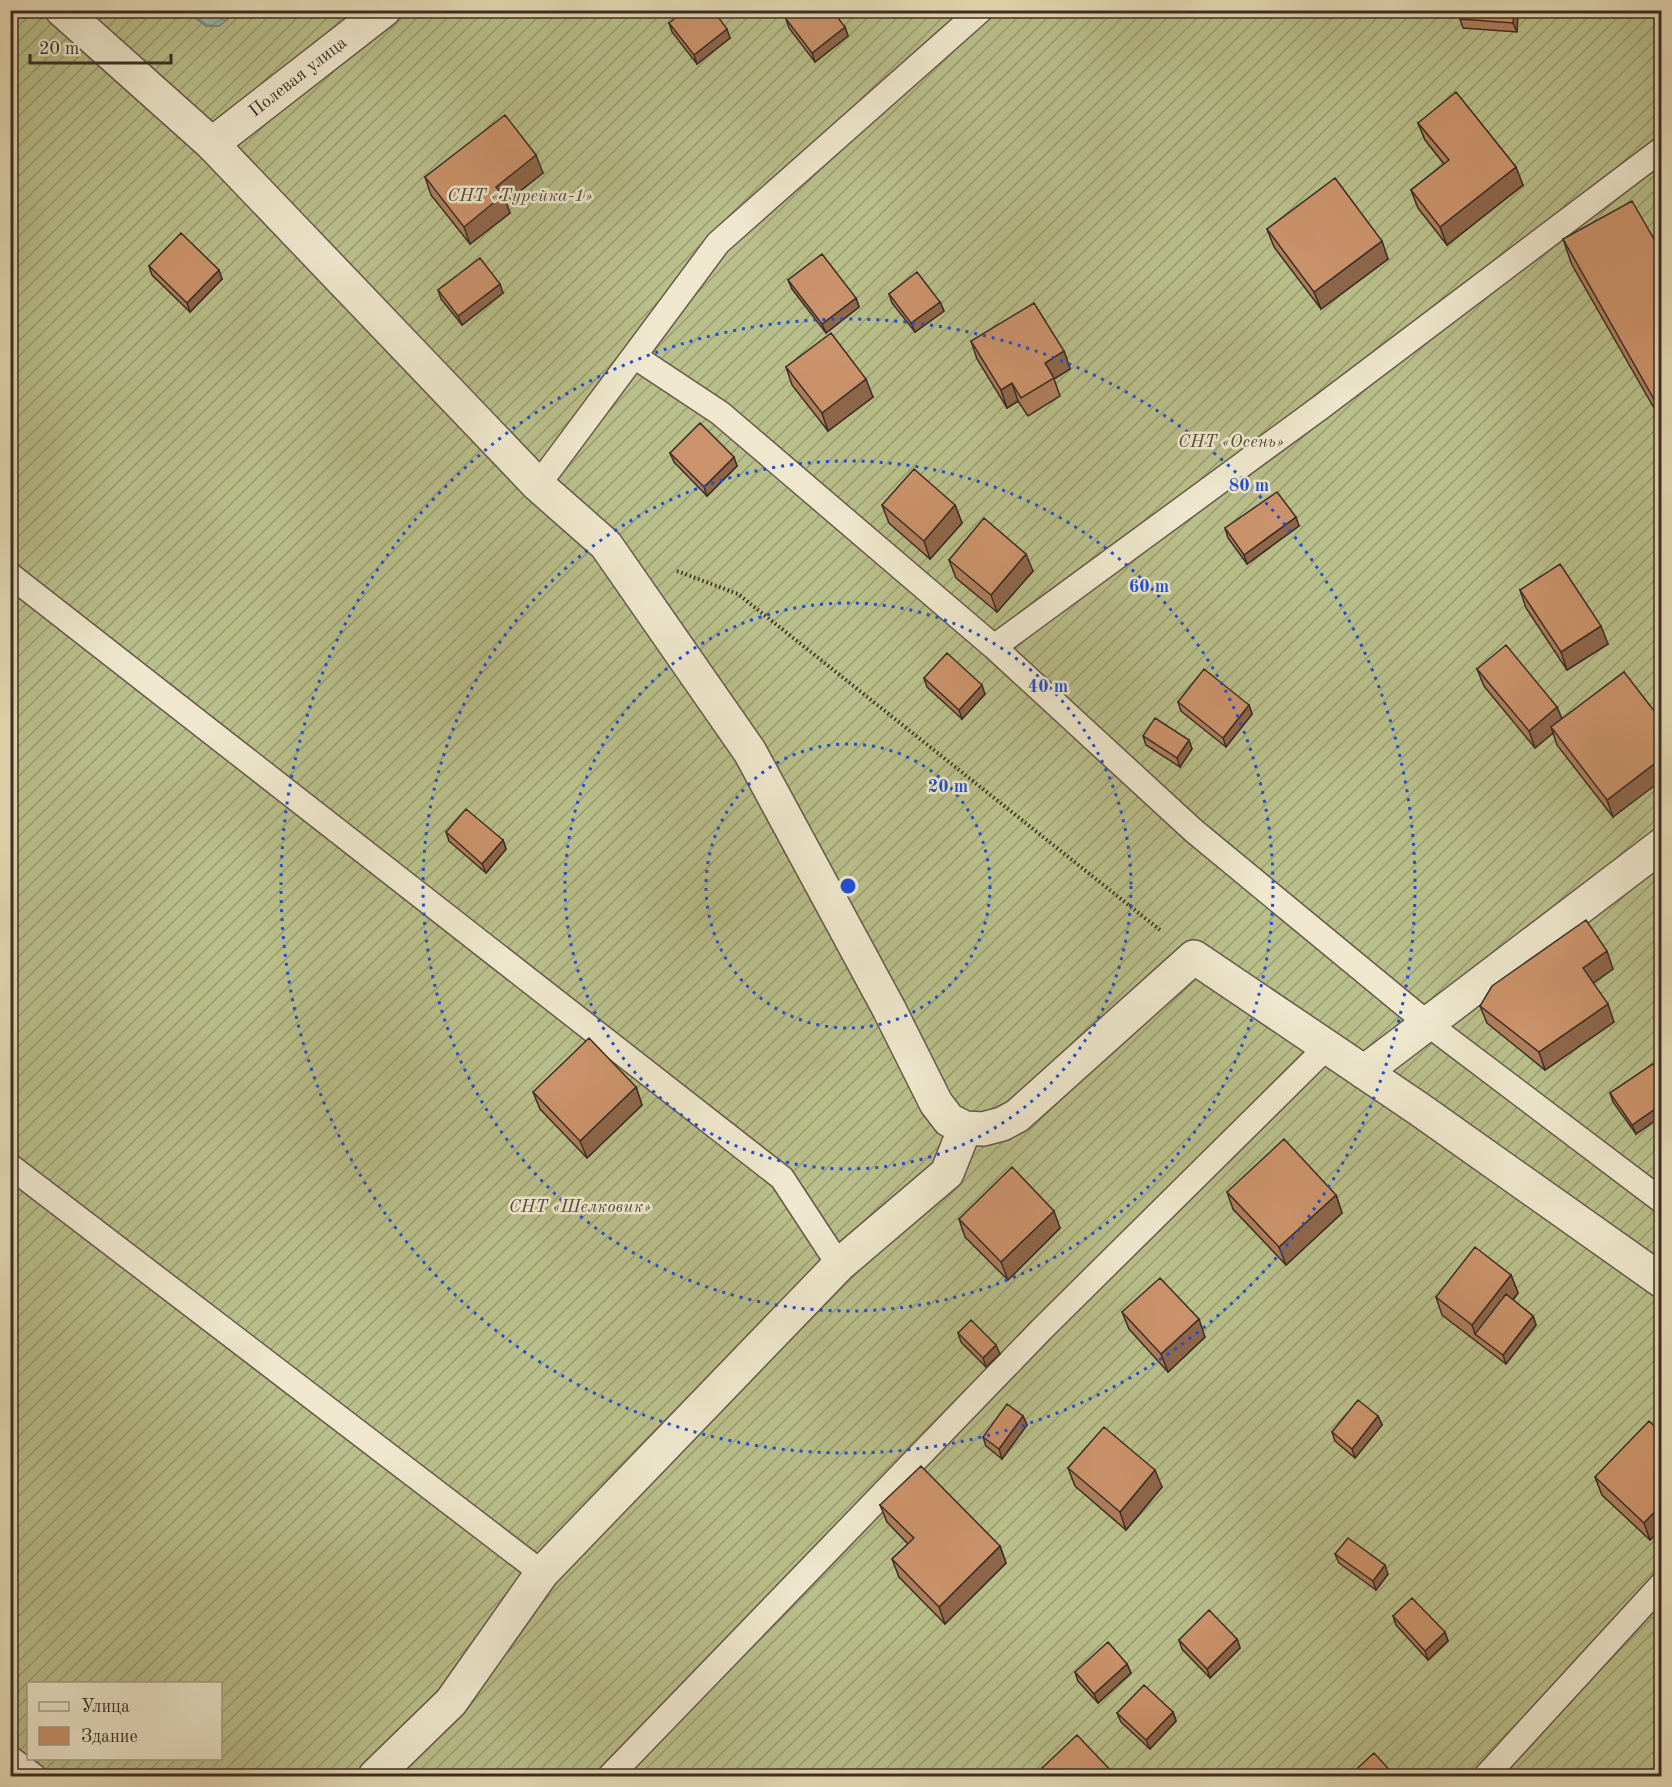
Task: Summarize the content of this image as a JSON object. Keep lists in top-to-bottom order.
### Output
{
  "streets": {
    "street": ["Полевая улица"]
  },
  "parks": ["СНТ «Турейка-1»", "СНТ «Осень»", "СНТ «Шелковик»"],
  "legend": ["Улица", "Здание"],
  "scale_bar": "20 m",
  "rings": [
    "80 m",
    "60 m",
    "40 m",
    "20 m"
  ]
}
